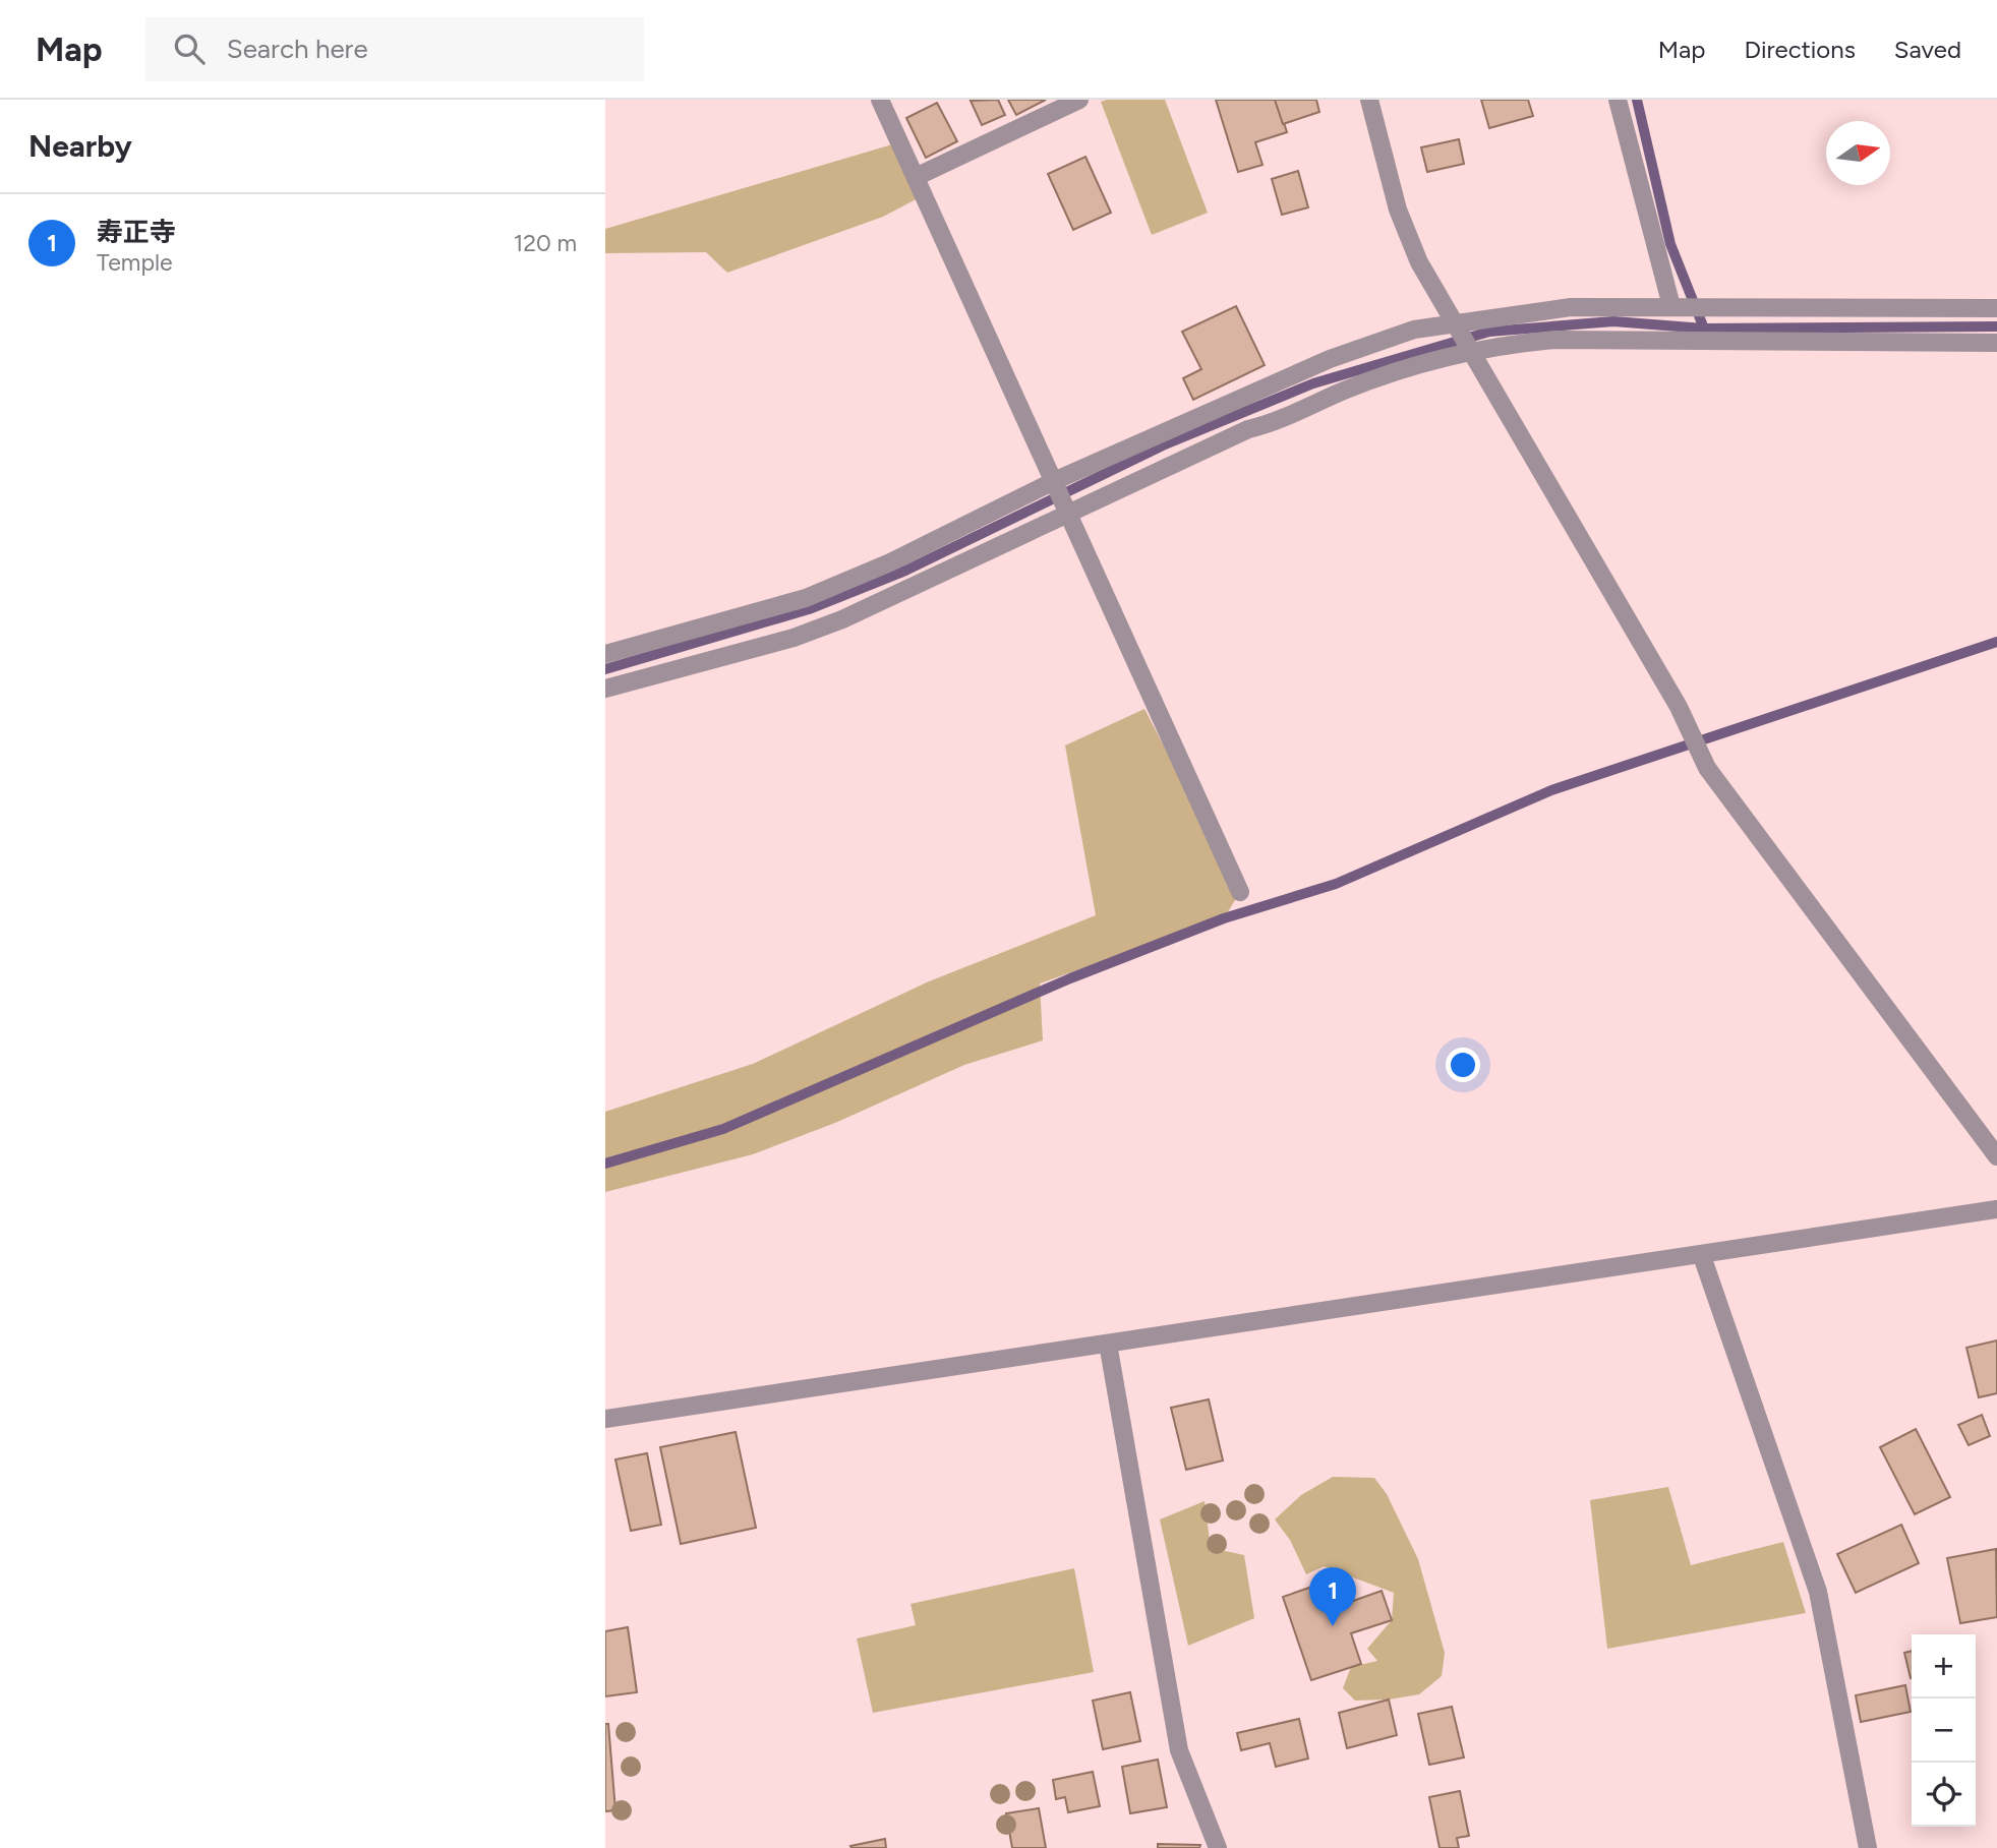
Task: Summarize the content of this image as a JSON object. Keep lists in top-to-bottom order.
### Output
{
  "north": "right",
  "page": {
    "header": "Map",
    "search": "Search here",
    "nav": ["Map", "Directions", "Saved"],
    "heading": "Nearby",
    "list": [
      {
        "mark": "1",
        "name": "寿正寺",
        "note": "Temple",
        "value": "120 m"
      }
    ],
    "pins": "1",
    "map_buttons": ["+", "−"]
  }
}
